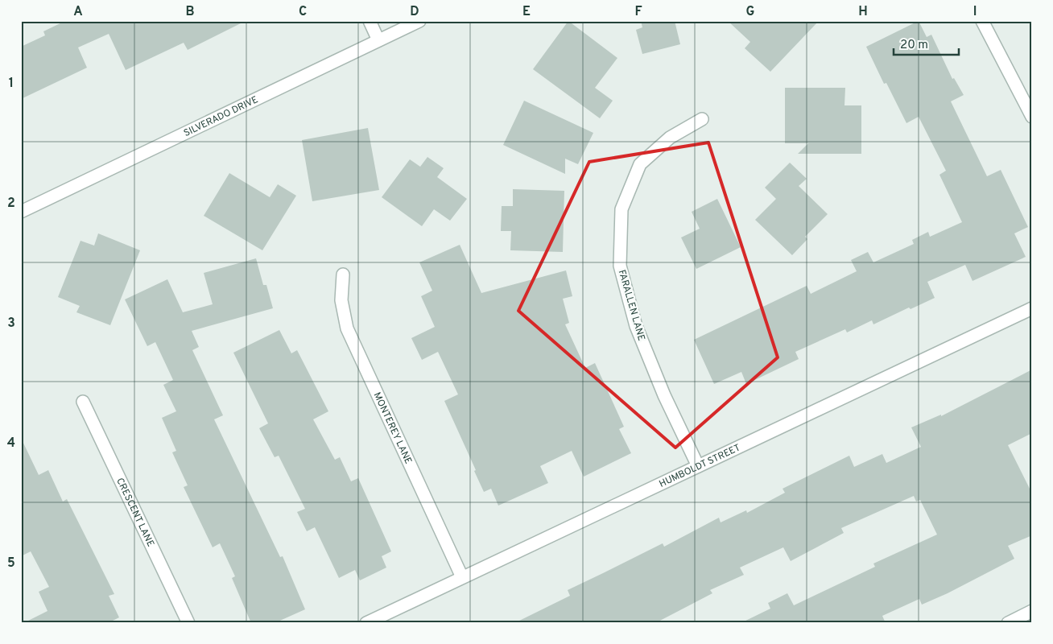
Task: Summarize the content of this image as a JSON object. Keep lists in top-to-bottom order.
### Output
{
  "streets": {
    "street": [
      "SILVERADO DRIVE",
      "FARALLEN LANE",
      "MONTEREY LANE",
      "HUMBOLDT STREET",
      "CRESCENT LANE"
    ]
  },
  "crossings": [
    ["FARALLEN LANE", "HUMBOLDT STREET"],
    ["MONTEREY LANE", "HUMBOLDT STREET"]
  ],
  "scale_bar": "20 m",
  "grid": {
    "columns": [
      "A",
      "B",
      "C",
      "D",
      "E",
      "F",
      "G",
      "H",
      "I"
    ],
    "rows": [
      "1",
      "2",
      "3",
      "4",
      "5"
    ]
  }
}
